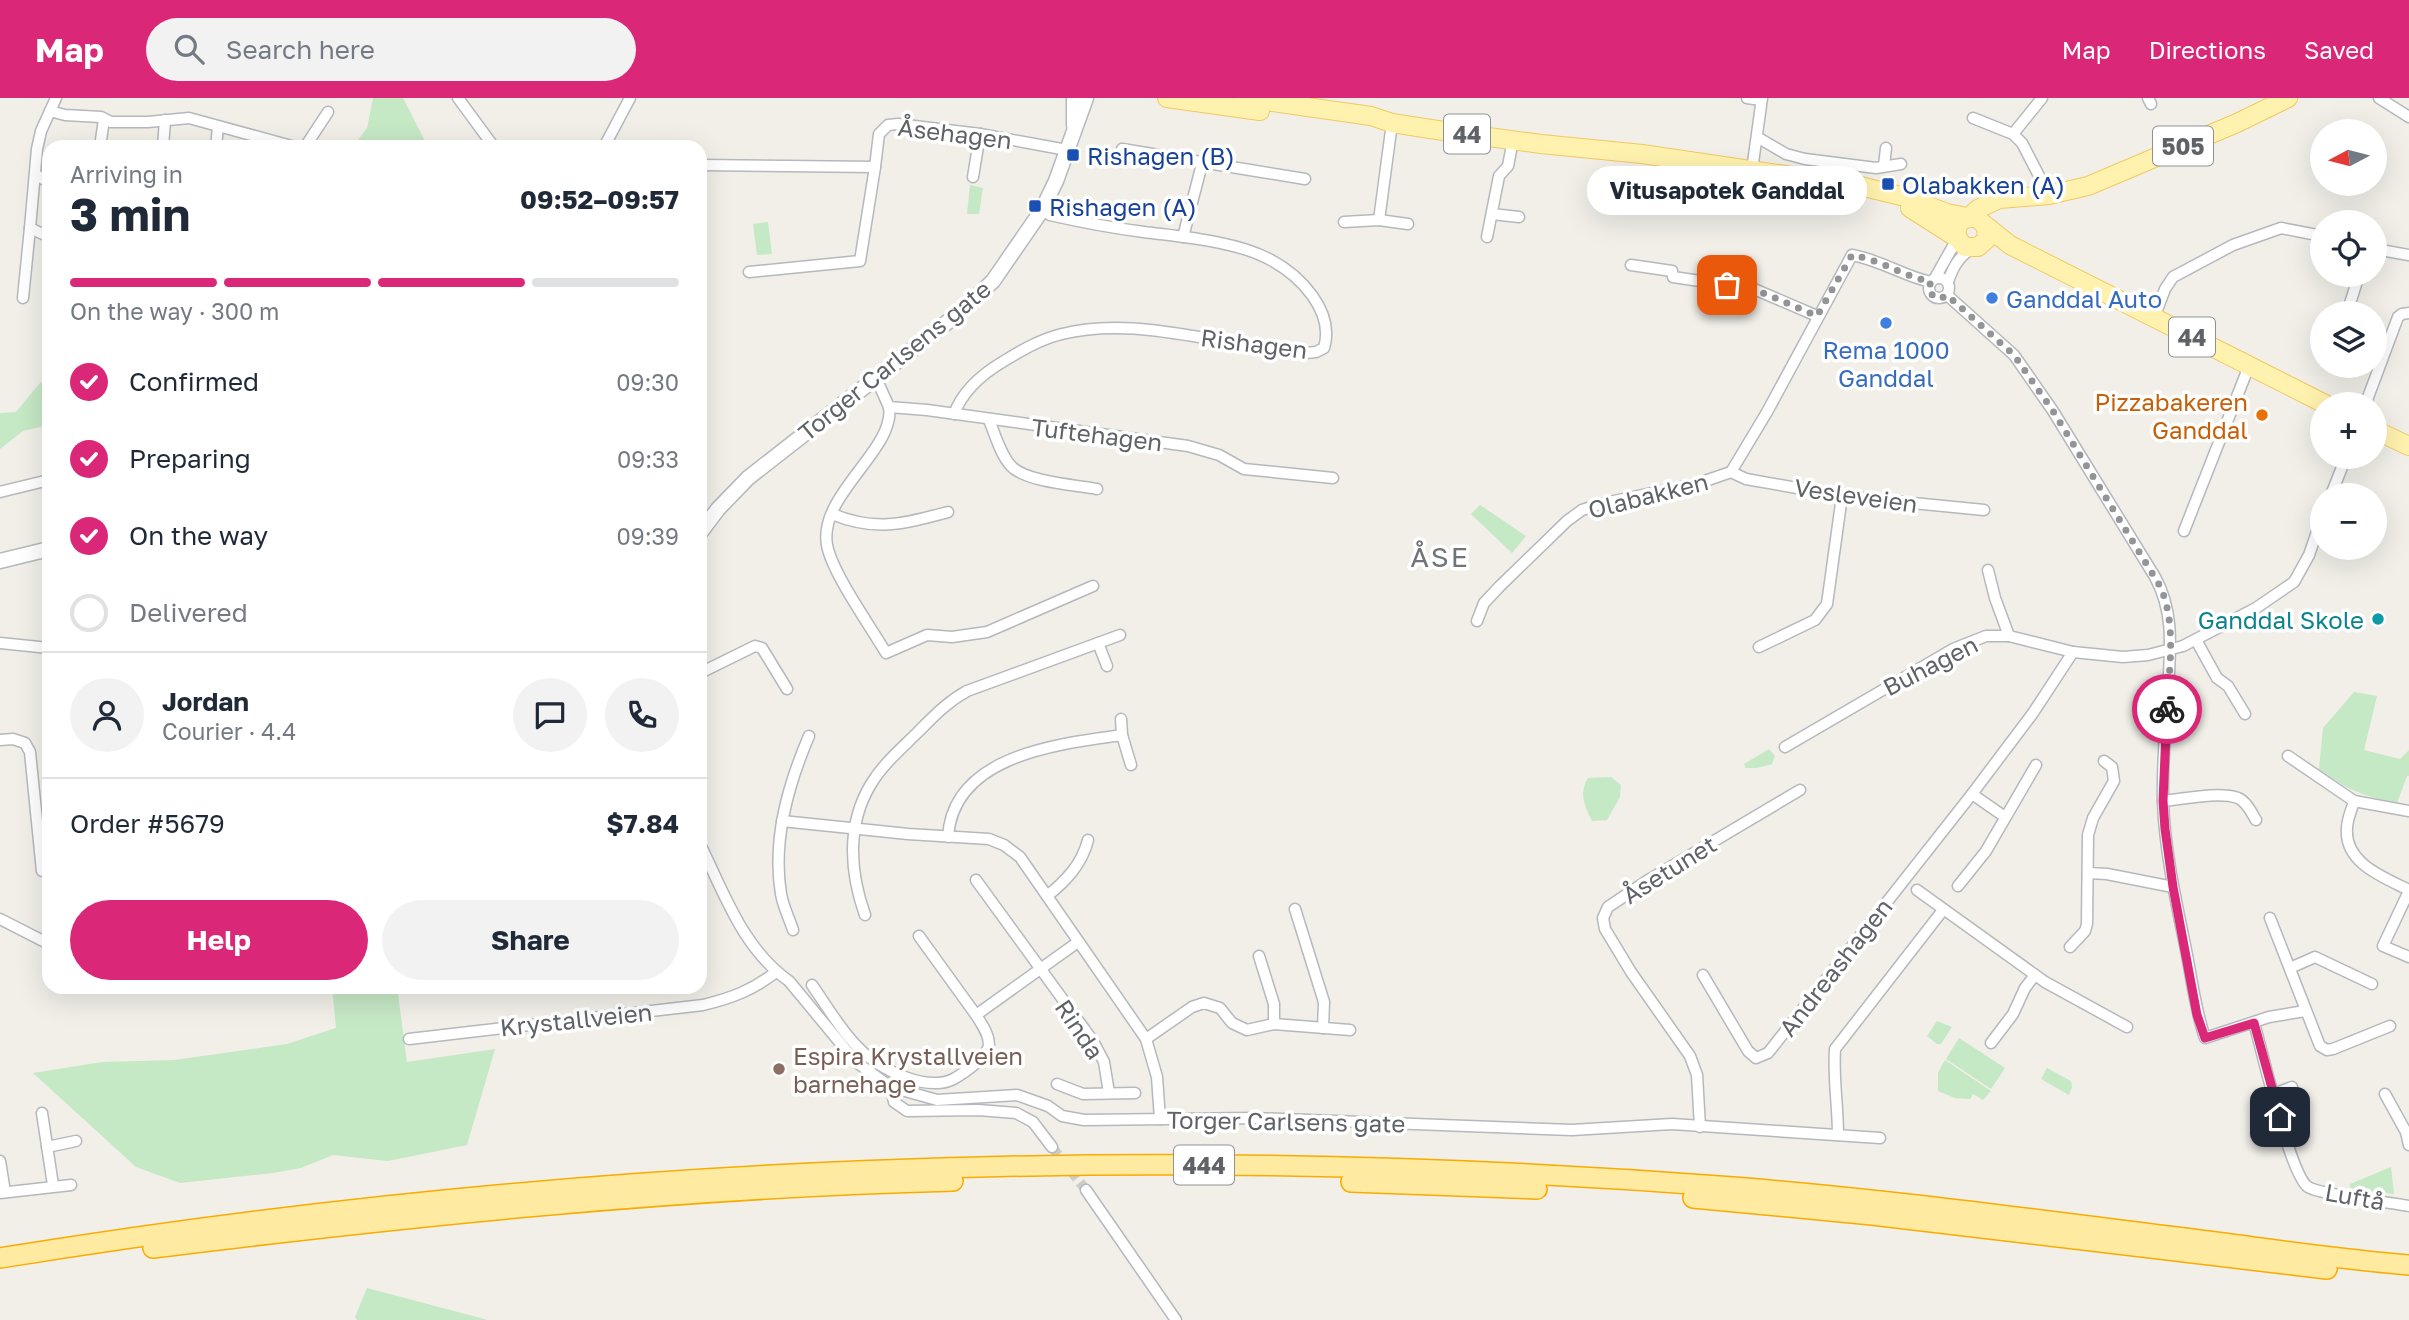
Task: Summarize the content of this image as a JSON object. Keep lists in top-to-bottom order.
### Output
{
  "streets": {
    "highway": ["444"],
    "main road": ["44", "505"],
    "street": [
      "Åsehagen",
      "Rishagen",
      "Torger Carlsens gate",
      "Tuftehagen",
      "Olabakken",
      "Vesleveien",
      "Buhagen",
      "Åsetunet",
      "Andreashagen",
      "Krystallveien",
      "Rinda",
      "Luftå"
    ]
  },
  "crossings": [
    ["Åsehagen", "Torger Carlsens gate"],
    ["44", "505"],
    ["Rishagen", "Torger Carlsens gate"],
    ["Rishagen", "Tuftehagen"],
    ["Torger Carlsens gate", "Åsetunet"],
    ["Torger Carlsens gate", "Krystallveien"],
    ["Olabakken", "Vesleveien"],
    ["Buhagen", "Andreashagen"]
  ],
  "districts": ["ÅSE"],
  "places": {
    "transit": ["Rishagen (B)", "Olabakken (A)", "Rishagen (A)"],
    "other": [
      "Vitusapotek Ganddal",
      "Ganddal Auto",
      "Rema 1000 Ganddal",
      "Pizzabakeren Ganddal",
      "Ganddal Skole",
      "Espira Krystallveien barnehage"
    ]
  },
  "north": "left",
  "page": {
    "header": "Map",
    "search": "Search here",
    "nav": ["Map", "Directions", "Saved"],
    "map_buttons": ["+", "−"],
    "heading": ["3 min", "Arriving in", "09:52–09:57"],
    "panel": [
      "Jordan",
      "Courier · 4.4",
      "Order #5679",
      "$7.84"
    ],
    "bubble": "Vitusapotek Ganddal",
    "bar": "On the way · 300 m",
    "list": [
      ["Confirmed", "09:30"],
      ["Preparing", "09:33"],
      ["On the way", "09:39"],
      "Delivered"
    ],
    "buttons": ["Help", "Share"]
  }
}
